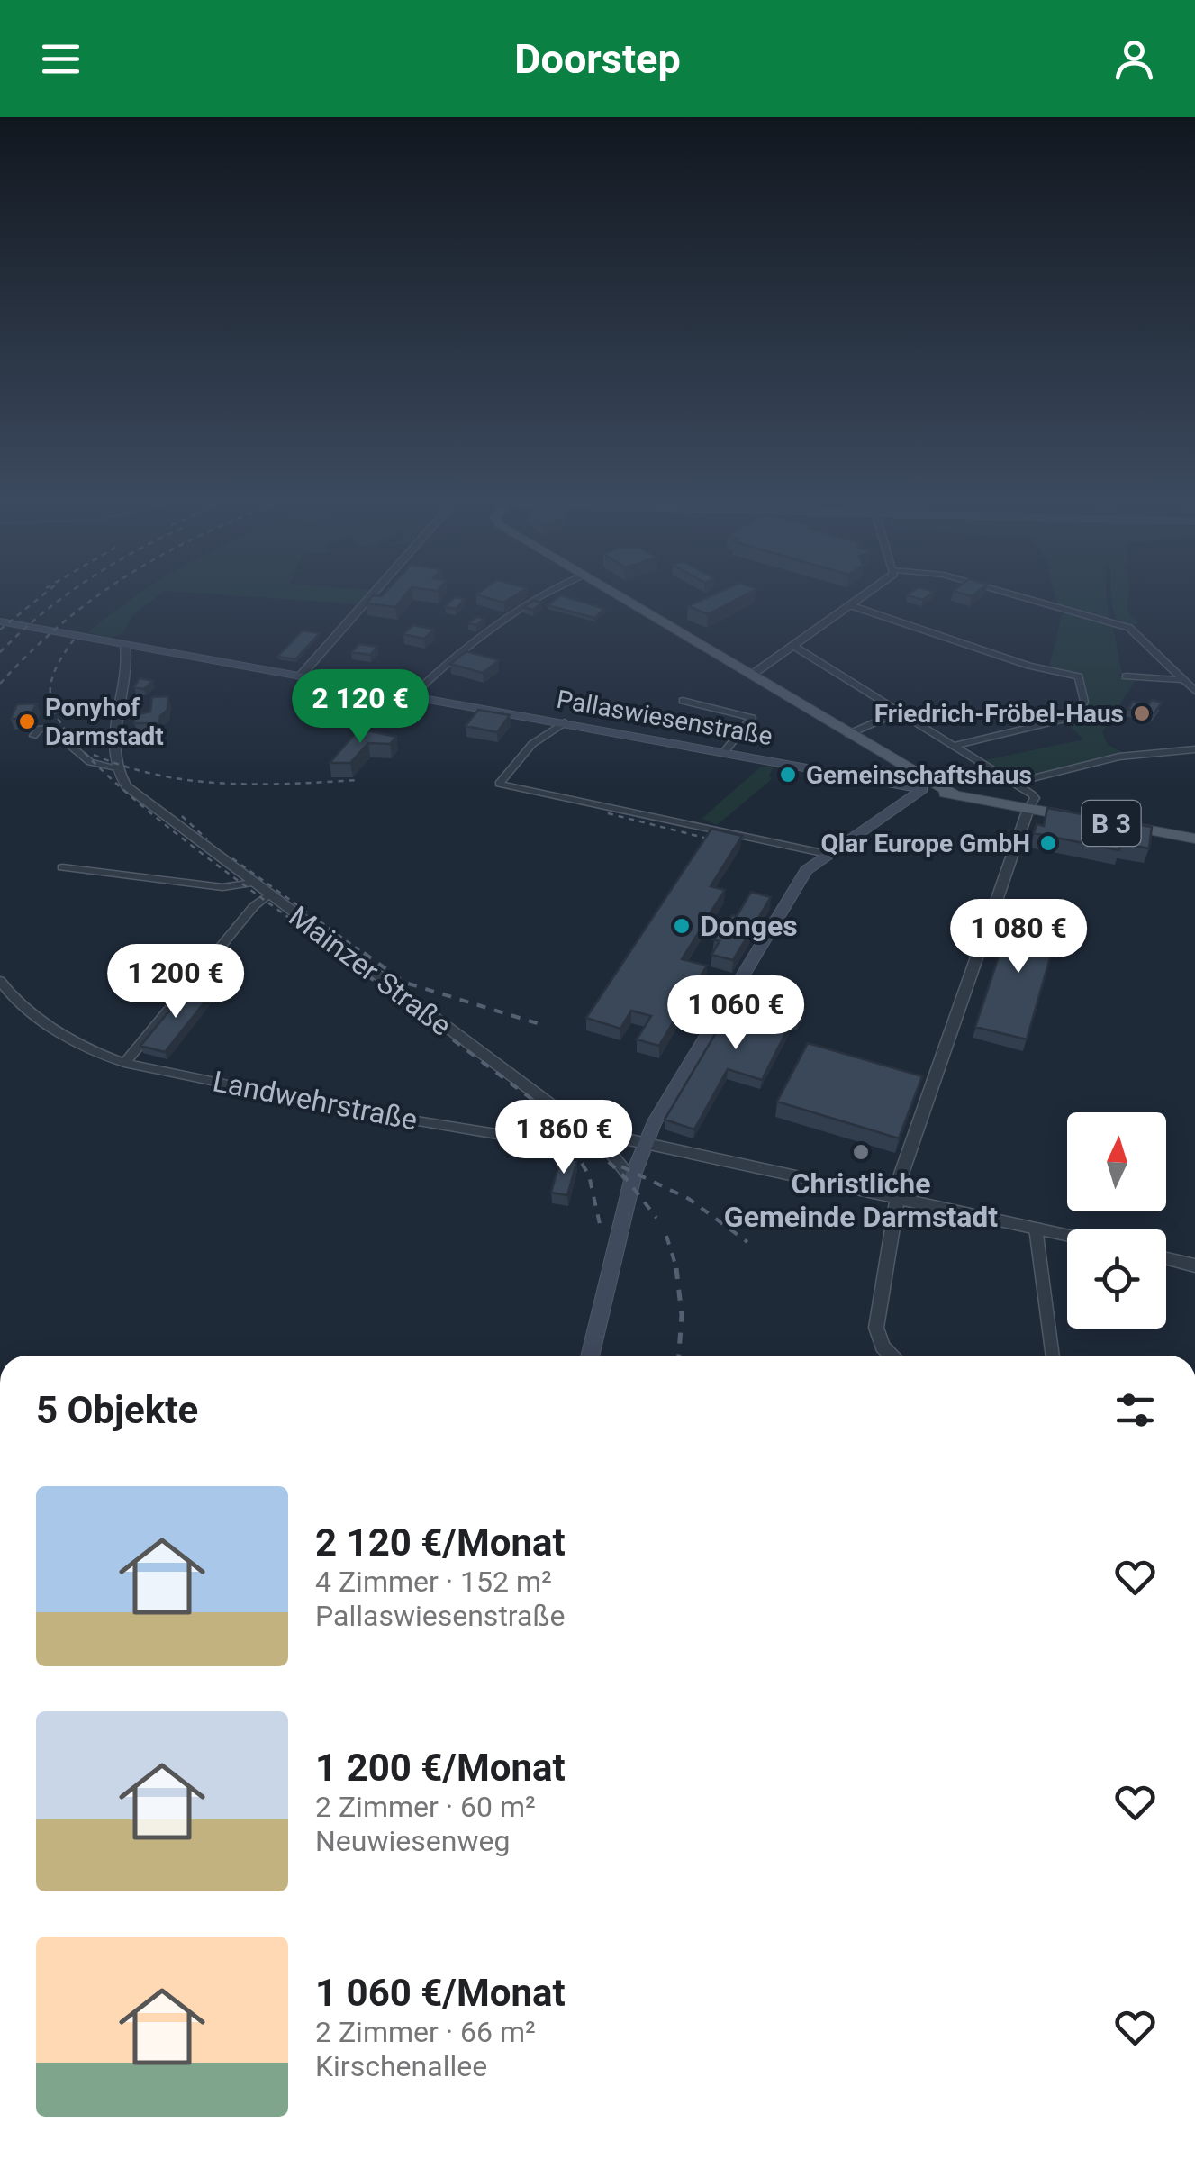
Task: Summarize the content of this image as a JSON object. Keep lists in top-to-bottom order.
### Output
{
  "streets": {
    "main road": ["Pallaswiesenstraße", "B 3"],
    "street": ["Mainzer Straße", "Landwehrstraße"]
  },
  "crossings": [
    ["Pallaswiesenstraße", "B 3"],
    ["Mainzer Straße", "Landwehrstraße"]
  ],
  "places": [
    "Friedrich-Fröbel-Haus",
    "Ponyhof Darmstadt",
    "Gemeinschaftshaus",
    "Qlar Europe GmbH",
    "Donges",
    "Christliche Gemeinde Darmstadt"
  ],
  "north": "top",
  "page": {
    "header": "Doorstep",
    "price": [
      "2 120 €",
      "1 080 €",
      "1 200 €",
      "1 060 €",
      "1 860 €"
    ],
    "heading": "5 Objekte",
    "list": [
      {
        "name": "2 120 €/Monat",
        "note": "4 Zimmer · 152 m² · Pallaswiesenstraße"
      },
      {
        "name": "1 200 €/Monat",
        "note": "2 Zimmer · 60 m² · Neuwiesenweg"
      },
      {
        "name": "1 060 €/Monat",
        "note": "2 Zimmer · 66 m² · Kirschenallee"
      }
    ]
  }
}
